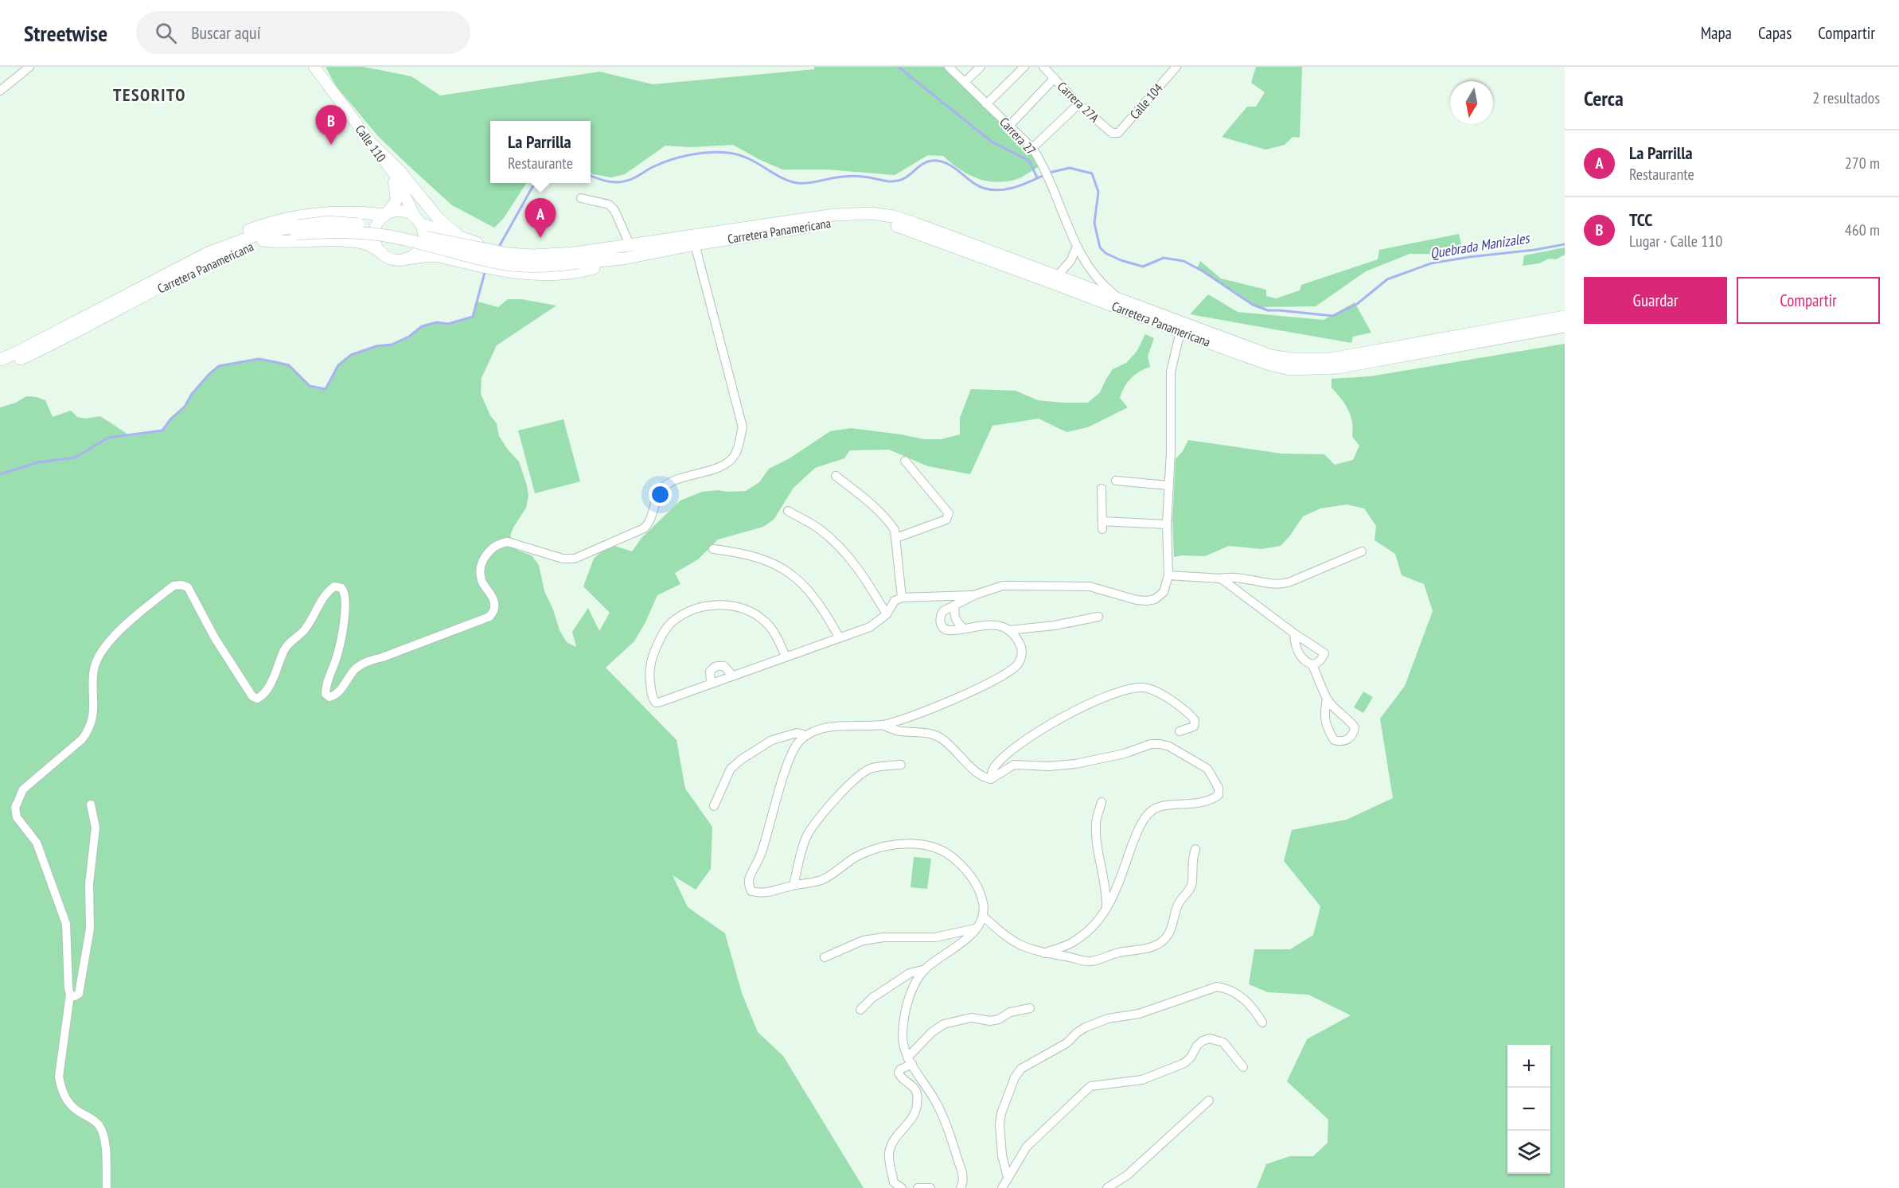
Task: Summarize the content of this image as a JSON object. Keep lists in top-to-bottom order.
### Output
{
  "streets": {
    "highway": ["Carretera Panamericana"],
    "main road": ["Calle 110"],
    "street": ["Calle 104", "Carrera 27A", "Carrera 27"]
  },
  "crossings": [
    ["Calle 104", "Carrera 27A"],
    ["Carrera 27", "Carretera Panamericana"]
  ],
  "districts": ["TESORITO"],
  "water": ["Quebrada Manizales"],
  "north": "bottom",
  "page": {
    "header": "Streetwise",
    "search": "Buscar aquí",
    "nav": ["Mapa", "Capas", "Compartir"],
    "heading": ["Cerca", "2 resultados"],
    "pins": ["B", "A"],
    "popup": ["La Parrilla", "Restaurante"],
    "list": [
      {
        "mark": "A",
        "name": "La Parrilla",
        "note": "Restaurante",
        "value": "270 m"
      },
      {
        "mark": "B",
        "name": "TCC",
        "note": "Lugar · Calle 110",
        "value": "460 m"
      }
    ],
    "buttons": ["Guardar", "Compartir"],
    "map_buttons": ["+", "−"]
  }
}
